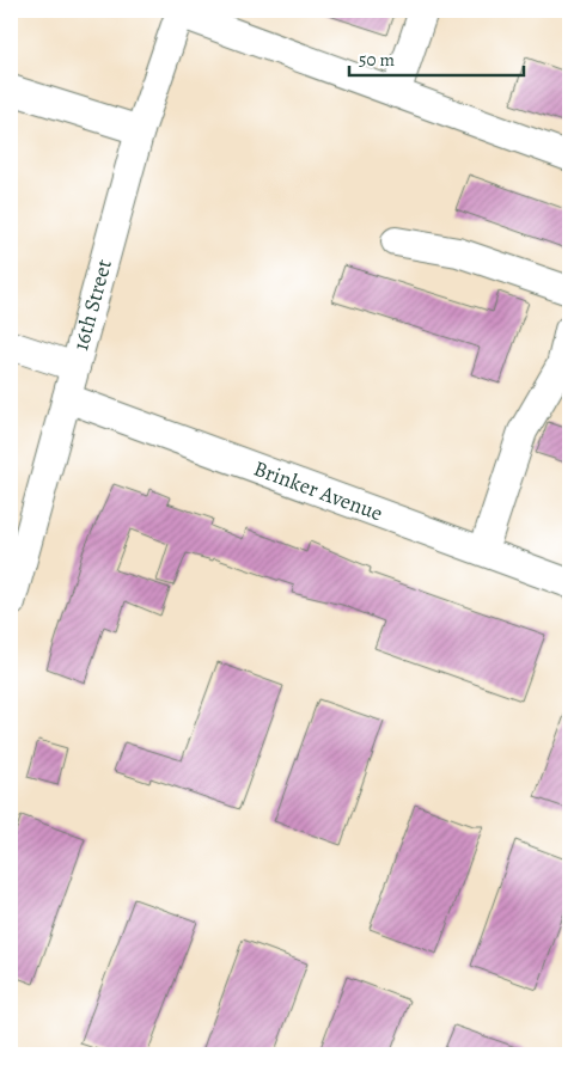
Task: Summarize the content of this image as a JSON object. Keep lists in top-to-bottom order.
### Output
{
  "streets": {
    "street": ["16th Street", "Brinker Avenue"]
  },
  "crossings": [
    ["16th Street", "Brinker Avenue"]
  ],
  "scale_bar": "50 m"
}
